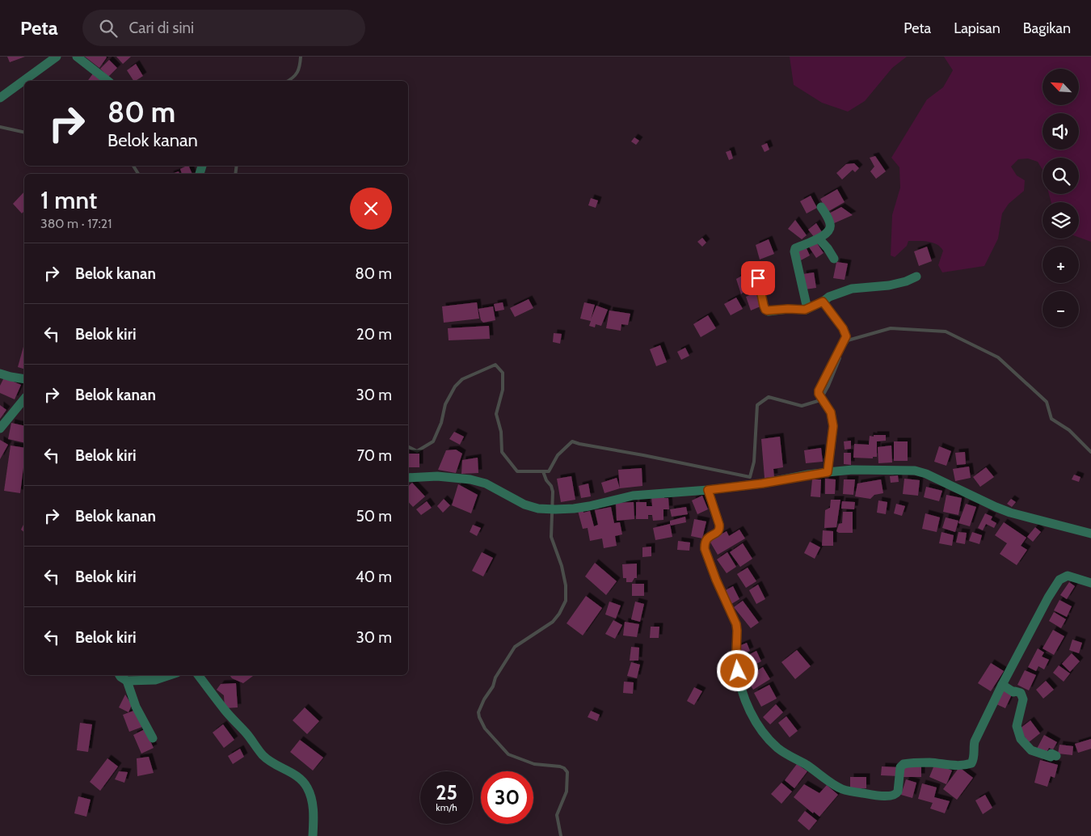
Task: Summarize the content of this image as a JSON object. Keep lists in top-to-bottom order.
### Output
{
  "north": "top left",
  "page": {
    "header": "Peta",
    "search": "Cari di sini",
    "nav": ["Peta", "Lapisan", "Bagikan"],
    "map_buttons": ["+", "−"],
    "turn": ["80 m", "Belok kanan"],
    "heading": ["1 mnt", "380 m · 17:21"],
    "list": [
      {
        "name": "Belok kanan",
        "value": "80 m"
      },
      {
        "name": "Belok kiri",
        "value": "20 m"
      },
      {
        "name": "Belok kanan",
        "value": "30 m"
      },
      {
        "name": "Belok kiri",
        "value": "70 m"
      },
      {
        "name": "Belok kanan",
        "value": "50 m"
      },
      {
        "name": "Belok kiri",
        "value": "40 m"
      },
      {
        "name": "Belok kiri",
        "value": "30 m"
      }
    ],
    "speed": "25 km/h",
    "limit": "30"
  }
}
